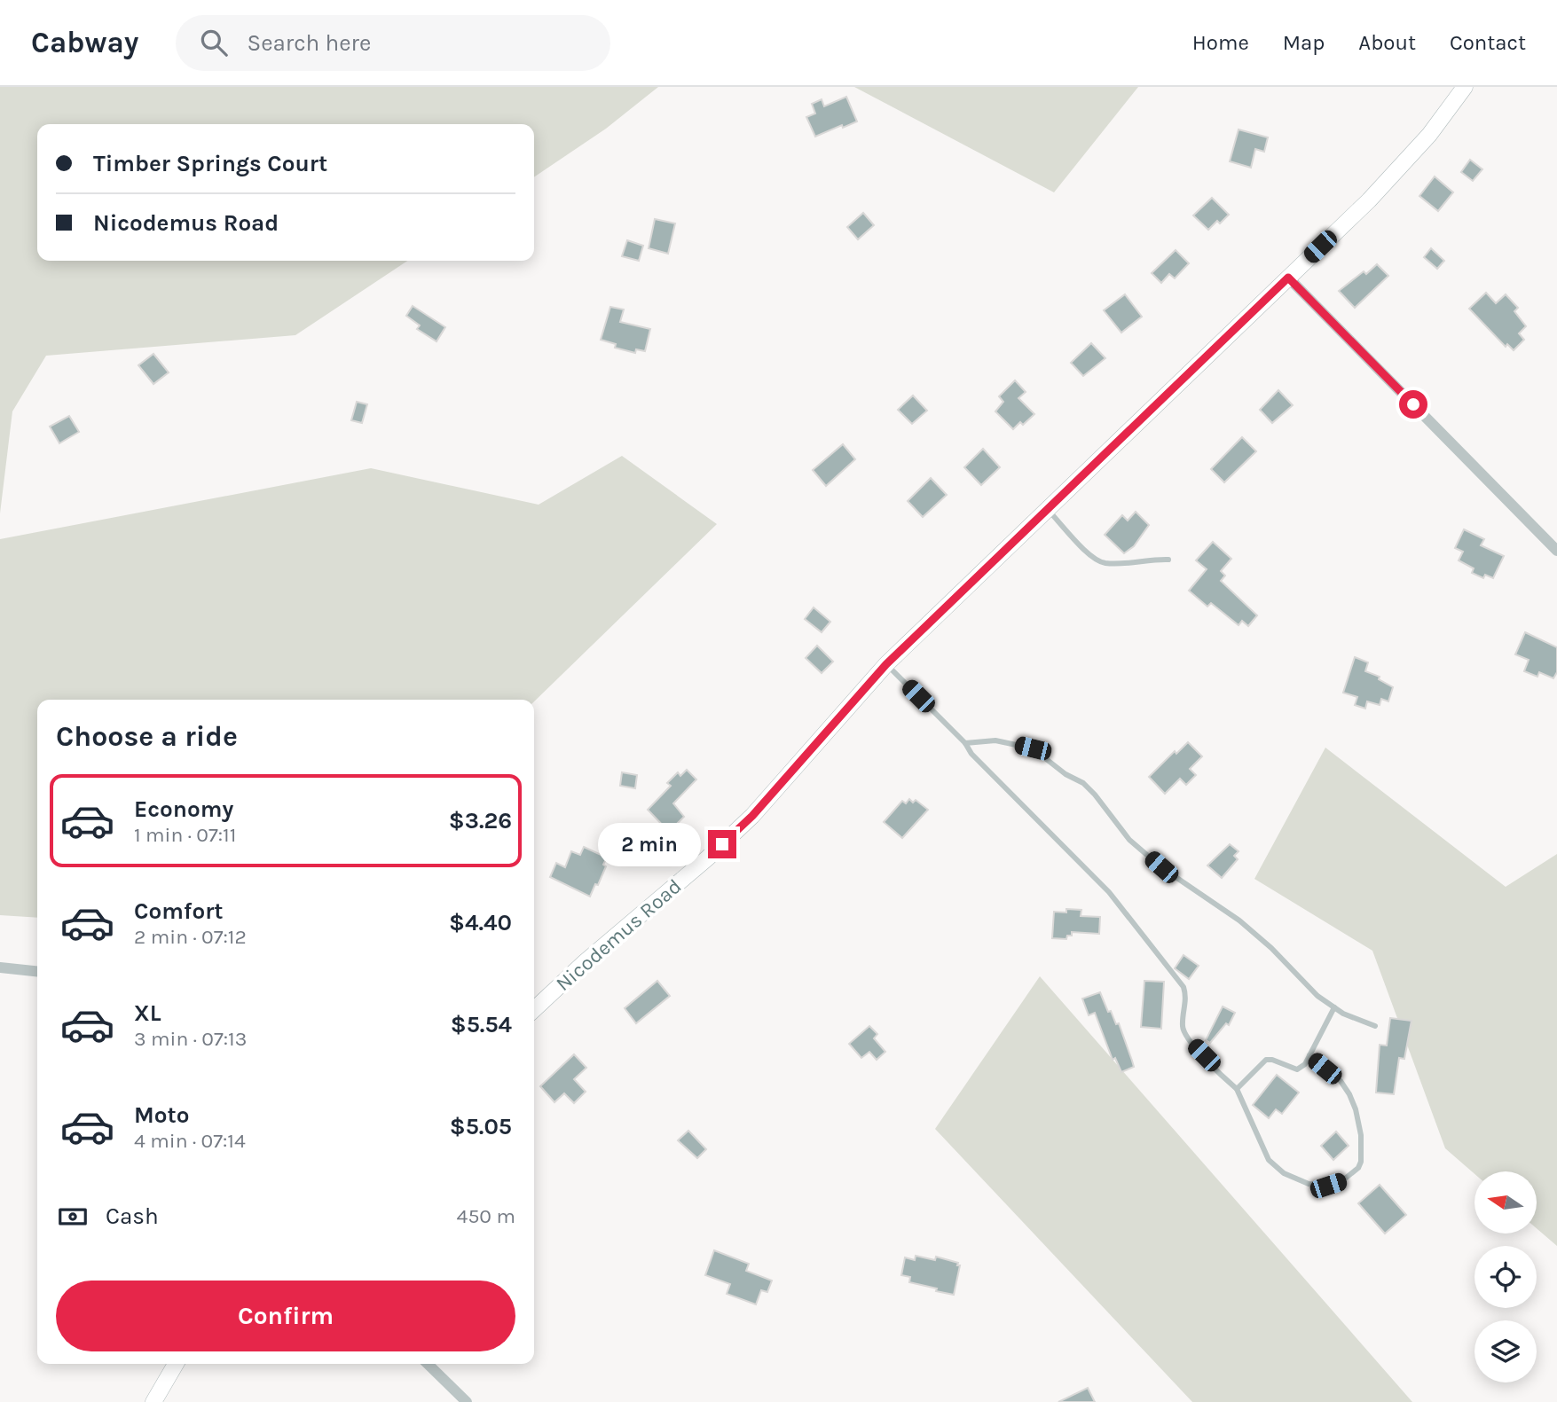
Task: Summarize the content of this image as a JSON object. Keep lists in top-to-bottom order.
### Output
{
  "streets": {
    "street": ["Nicodemus Road"]
  },
  "north": "left",
  "page": {
    "header": "Cabway",
    "search": "Search here",
    "nav": [
      "Home",
      "Map",
      "About",
      "Contact"
    ],
    "banner": ["Timber Springs Court", "Nicodemus Road"],
    "heading": "Choose a ride",
    "list": [
      {
        "name": "Economy",
        "note": "1 min · 07:11",
        "value": "$3.26"
      },
      {
        "name": "Comfort",
        "note": "2 min · 07:12",
        "value": "$4.40"
      },
      {
        "name": "XL",
        "note": "3 min · 07:13",
        "value": "$5.54"
      },
      {
        "name": "Moto",
        "note": "4 min · 07:14",
        "value": "$5.05"
      }
    ],
    "bubble": "2 min",
    "pay": ["Cash", "450 m"],
    "buttons": "Confirm"
  }
}
